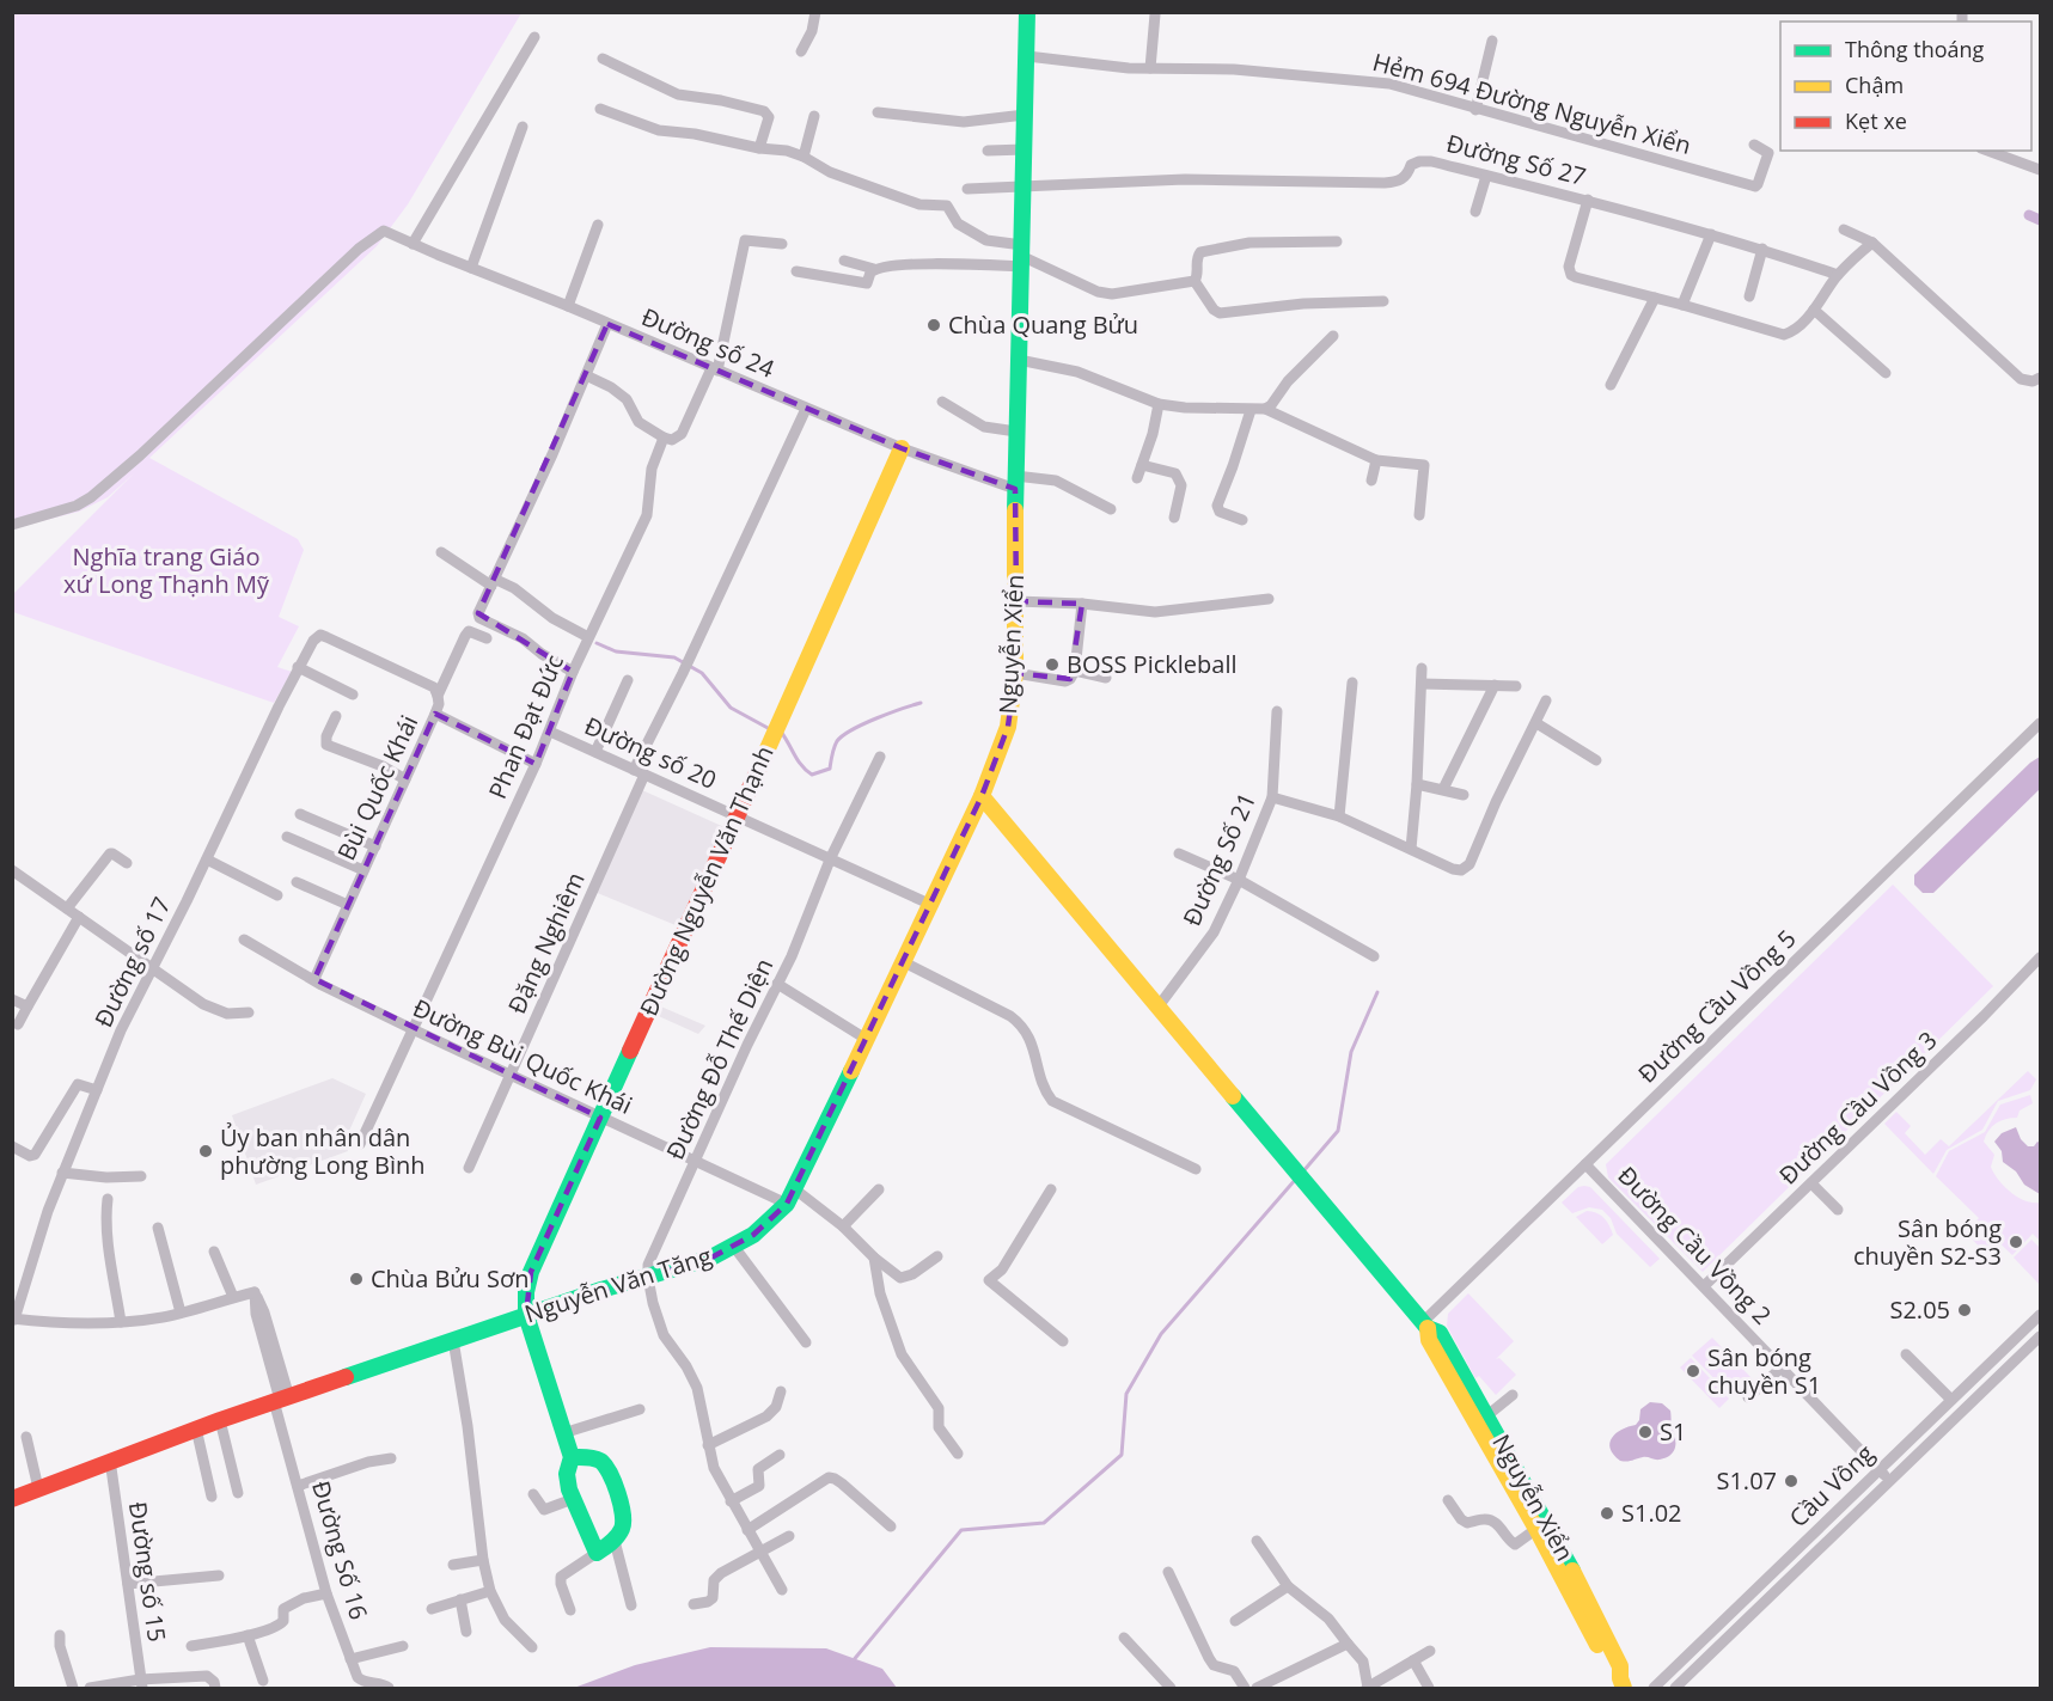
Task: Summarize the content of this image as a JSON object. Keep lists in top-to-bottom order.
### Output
{
  "streets": {
    "main road": ["Nguyễn Xiển", "Đường Nguyễn Văn Thạnh", "Nguyễn Văn Tăng"],
    "street": [
      "Hẻm 694 Đường Nguyễn Xiển",
      "Đường Số 27",
      "Đường số 24",
      "Phan Đạt Đức",
      "Đường số 20",
      "Bùi Quốc Khái",
      "Đường Số 21",
      "Đặng Nghiêm",
      "Đường số 17",
      "Đường Cầu Vồng 5",
      "Đường Bùi Quốc Khái",
      "Đường Đỗ Thế Diện",
      "Đường Cầu Vồng 3",
      "Đường Cầu Vồng 2",
      "Cầu Vồng",
      "Đường Số 16",
      "Đường số 15"
    ]
  },
  "crossings": [
    ["Hẻm 694 Đường Nguyễn Xiển", "Nguyễn Xiển"],
    ["Đường Số 27", "Nguyễn Xiển"],
    ["Đường số 24", "Nguyễn Xiển"],
    ["Đường số 24", "Đường Nguyễn Văn Thạnh"],
    ["Nguyễn Xiển", "Đường Số 21"],
    ["Nguyễn Xiển", "Đường Cầu Vồng 5"],
    ["Nguyễn Xiển", "Nguyễn Văn Tăng"],
    ["Phan Đạt Đức", "Đường số 20"],
    ["Phan Đạt Đức", "Đường Bùi Quốc Khái"],
    ["Đường số 20", "Đường Nguyễn Văn Thạnh"],
    ["Đường số 20", "Đặng Nghiêm"],
    ["Đường số 20", "Đường Đỗ Thế Diện"],
    ["Đường số 20", "Nguyễn Văn Tăng"],
    ["Bùi Quốc Khái", "Đường số 17"],
    ["Bùi Quốc Khái", "Đường Bùi Quốc Khái"],
    ["Đường Nguyễn Văn Thạnh", "Đường Bùi Quốc Khái"],
    ["Đường Nguyễn Văn Thạnh", "Nguyễn Văn Tăng"],
    ["Đặng Nghiêm", "Đường Bùi Quốc Khái"],
    ["Đường Cầu Vồng 5", "Đường Cầu Vồng 2"],
    ["Đường Bùi Quốc Khái", "Đường Đỗ Thế Diện"],
    ["Đường Bùi Quốc Khái", "Nguyễn Văn Tăng"],
    ["Đường Đỗ Thế Diện", "Nguyễn Văn Tăng"],
    ["Đường Cầu Vồng 3", "Đường Cầu Vồng 2"],
    ["Đường Cầu Vồng 2", "Cầu Vồng"],
    ["Nguyễn Văn Tăng", "Đường Số 16"],
    ["Nguyễn Văn Tăng", "Đường số 15"]
  ],
  "parks": ["Nghĩa trang Giáo xứ Long Thạnh Mỹ"],
  "places": [
    "Chùa Quang Bửu",
    "BOSS Pickleball",
    "Ủy ban nhân dân phường Long Bình",
    "Sân bóng chuyền S2-S3",
    "Chùa Bửu Sơn",
    "S2.05",
    "Sân bóng chuyền S1",
    "S1",
    "S1.07",
    "S1.02"
  ],
  "legend": ["Thông thoáng", "Chậm", "Kẹt xe"]
}
